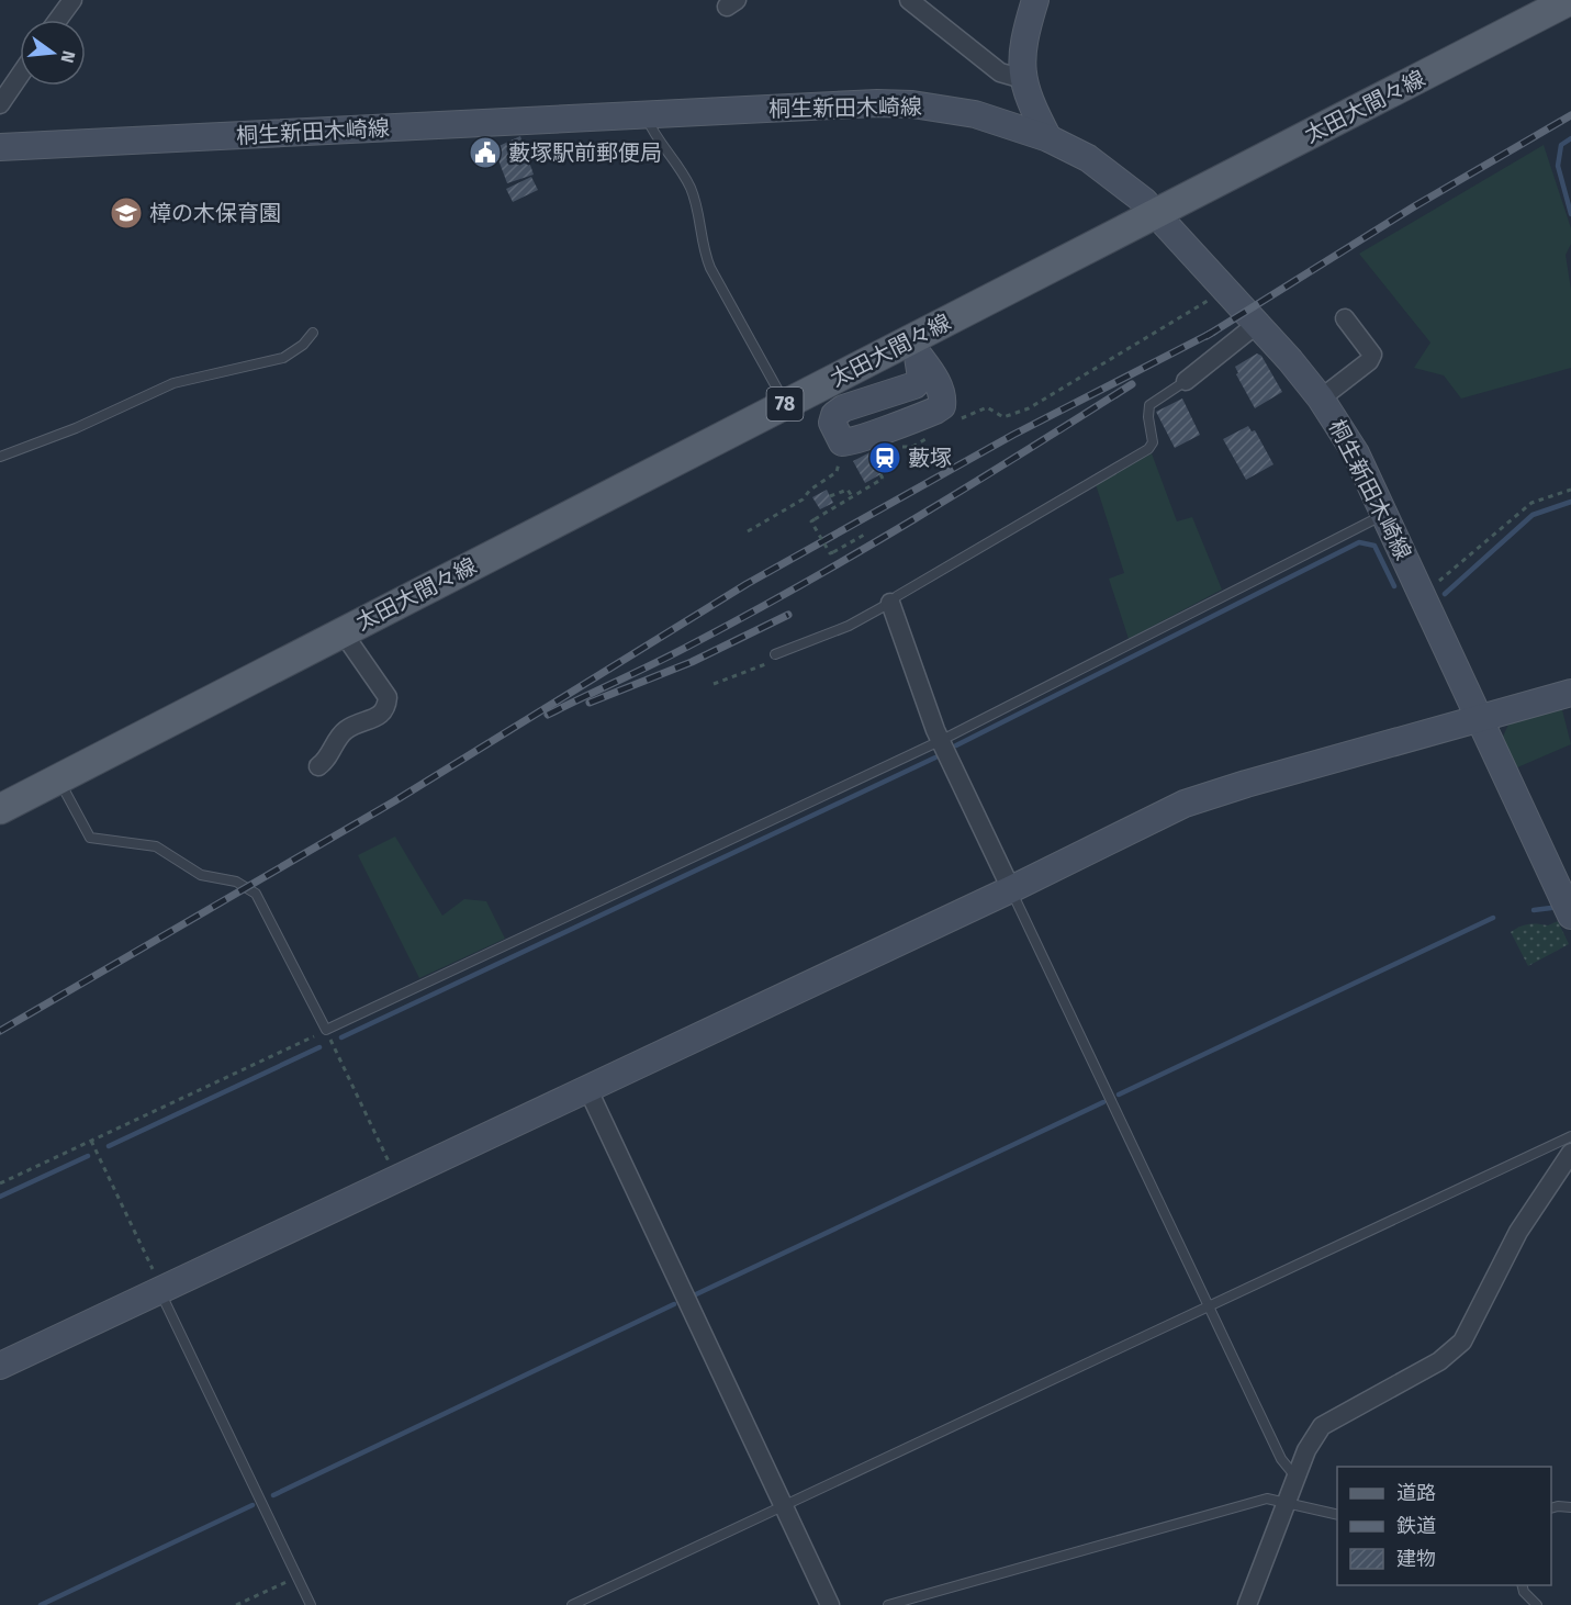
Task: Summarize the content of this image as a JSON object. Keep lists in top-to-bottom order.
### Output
{
  "streets": {
    "main road": ["太田大間々線", "桐生新田木崎線", "78"]
  },
  "crossings": [
    ["太田大間々線", "桐生新田木崎線"]
  ],
  "places": {
    "public building": ["藪塚駅前郵便局"],
    "school or university": ["樟の木保育園"],
    "station": ["藪塚"]
  },
  "legend": ["道路", "鉄道", "建物"],
  "north": "right"
}
